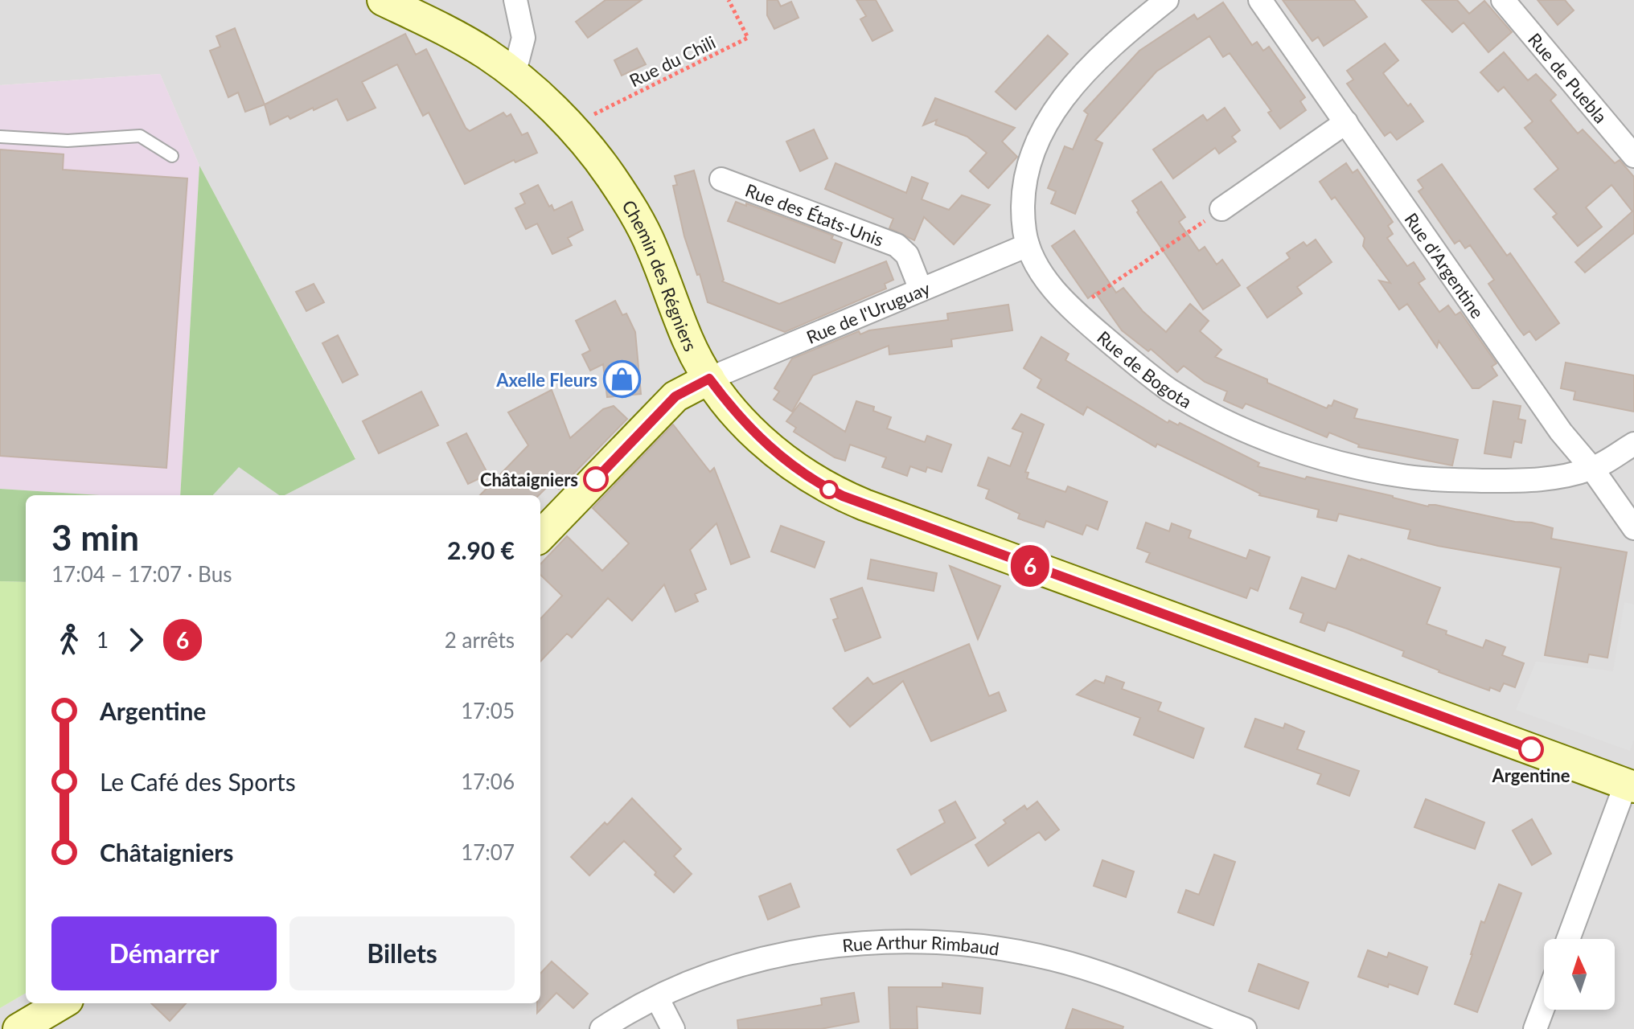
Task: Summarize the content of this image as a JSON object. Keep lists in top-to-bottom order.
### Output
{
  "streets": {
    "main road": ["Chemin des Régniers"],
    "street": [
      "Rue de Puebla",
      "Rue des États-Unis",
      "Rue d'Argentine",
      "Rue de l'Uruguay",
      "Rue de Bogota",
      "Rue Arthur Rimbaud"
    ],
    "path": ["Rue du Chili"]
  },
  "crossings": [
    ["Rue du Chili", "Chemin des Régniers"],
    ["Rue des États-Unis", "Rue de l'Uruguay"],
    ["Rue d'Argentine", "Rue de Bogota"],
    ["Chemin des Régniers", "Rue de l'Uruguay"],
    ["Rue de l'Uruguay", "Rue de Bogota"]
  ],
  "places": {
    "shop": ["Axelle Fleurs"],
    "other": ["Châtaigniers", "Argentine"]
  },
  "lines": ["bus line 6"],
  "north": "top",
  "page": {
    "on_map": "6",
    "heading": ["3 min", "17:04 – 17:07 · Bus", "2.90 €"],
    "legs": ["1", "6", "2 arrêts"],
    "list": [
      {
        "name": "Argentine",
        "value": "17:05"
      },
      {
        "name": "Le Café des Sports",
        "value": "17:06"
      },
      {
        "name": "Châtaigniers",
        "value": "17:07"
      }
    ],
    "buttons": ["Démarrer", "Billets"]
  }
}
